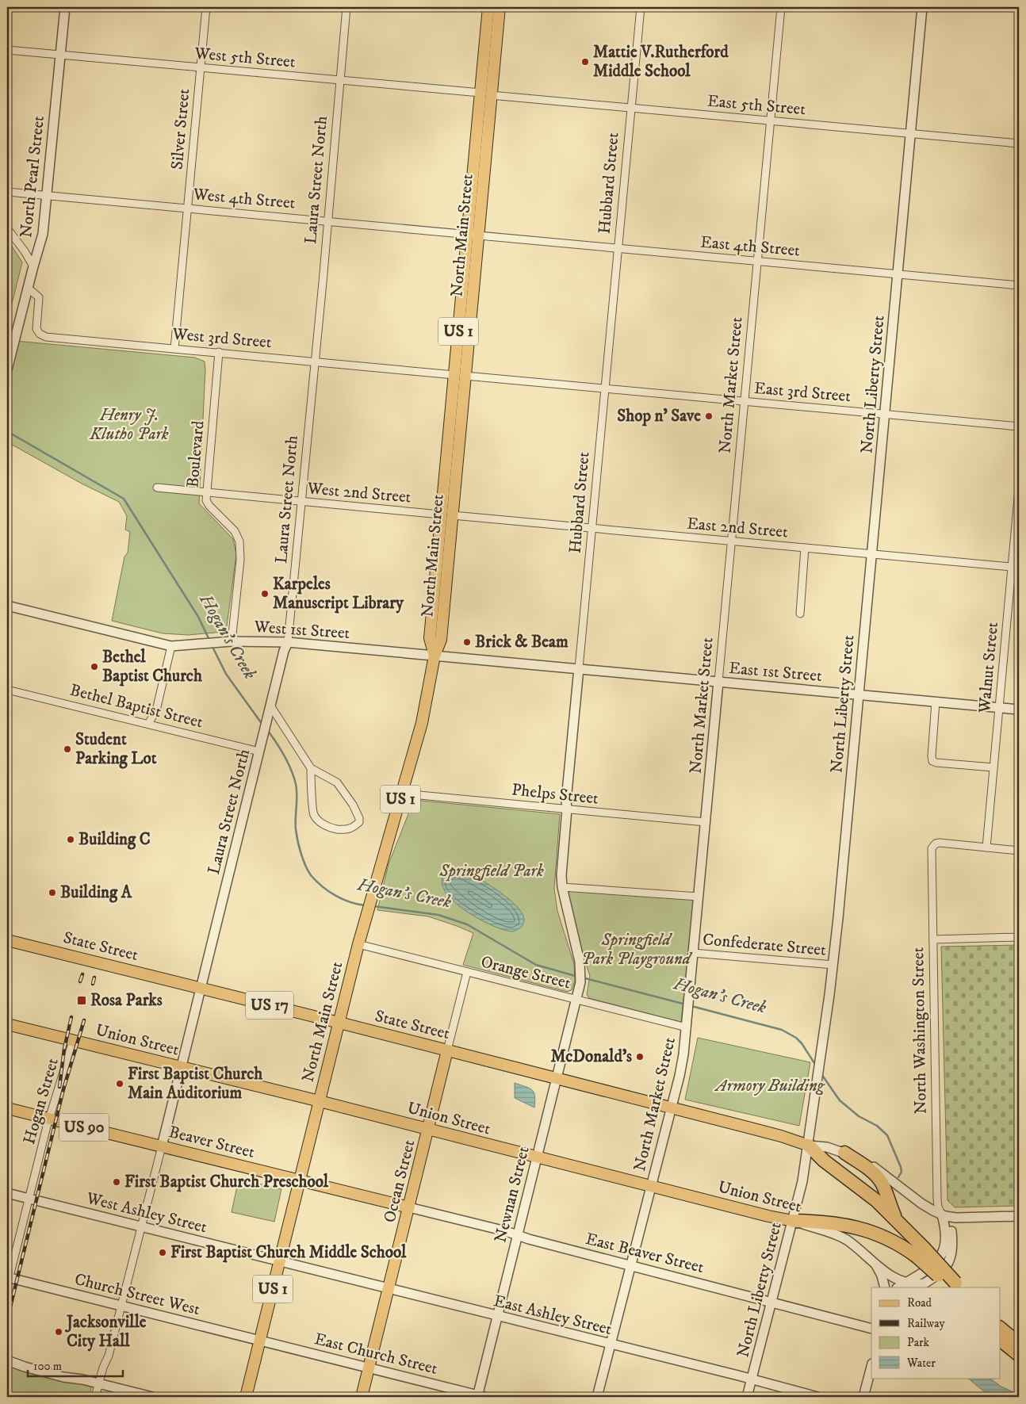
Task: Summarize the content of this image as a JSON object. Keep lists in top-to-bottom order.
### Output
{
  "streets": {
    "main road": [
      "North Main Street",
      "US 1",
      "State Street",
      "US 17",
      "Union Street",
      "US 90",
      "Beaver Street",
      "Ocean Street"
    ],
    "street": [
      "West 5th Street",
      "East 5th Street",
      "Silver Street",
      "North Pearl Street",
      "Laura Street North",
      "Hubbard Street",
      "West 4th Street",
      "East 4th Street",
      "West 3rd Street",
      "North Liberty Street",
      "North Market Street",
      "East 3rd Street",
      "Boulevard",
      "West 2nd Street",
      "East 2nd Street",
      "West 1st Street",
      "Walnut Street",
      "East 1st Street",
      "Bethel Baptist Street",
      "Phelps Street",
      "Confederate Street",
      "Orange Street",
      "North Washington Street",
      "Hogan Street",
      "Newnan Street",
      "West Ashley Street",
      "East Beaver Street",
      "Church Street West",
      "East Ashley Street",
      "East Church Street"
    ]
  },
  "crossings": [
    ["West 5th Street", "East 5th Street"],
    ["West 5th Street", "Silver Street"],
    ["West 5th Street", "North Pearl Street"],
    ["West 5th Street", "Laura Street North"],
    ["West 5th Street", "North Main Street"],
    ["East 5th Street", "Hubbard Street"],
    ["East 5th Street", "North Main Street"],
    ["East 5th Street", "North Liberty Street"],
    ["East 5th Street", "North Market Street"],
    ["Silver Street", "West 4th Street"],
    ["Silver Street", "West 3rd Street"],
    ["North Pearl Street", "West 4th Street"],
    ["North Pearl Street", "West 3rd Street"],
    ["Laura Street North", "West 4th Street"],
    ["Laura Street North", "West 3rd Street"],
    ["Laura Street North", "West 2nd Street"],
    ["Laura Street North", "West 1st Street"],
    ["Laura Street North", "Bethel Baptist Street"],
    ["Laura Street North", "State Street"],
    ["Laura Street North", "Union Street"],
    ["Laura Street North", "Beaver Street"],
    ["Hubbard Street", "East 4th Street"],
    ["Hubbard Street", "East 3rd Street"],
    ["Hubbard Street", "East 2nd Street"],
    ["Hubbard Street", "East 1st Street"],
    ["Hubbard Street", "Phelps Street"],
    ["Hubbard Street", "Orange Street"],
    ["Hubbard Street", "Newnan Street"],
    ["West 4th Street", "North Main Street"],
    ["West 4th Street", "East 4th Street"],
    ["North Main Street", "East 4th Street"],
    ["North Main Street", "West 3rd Street"],
    ["North Main Street", "East 3rd Street"],
    ["North Main Street", "West 2nd Street"],
    ["North Main Street", "East 2nd Street"],
    ["North Main Street", "West 1st Street"],
    ["North Main Street", "East 1st Street"],
    ["North Main Street", "Phelps Street"],
    ["North Main Street", "State Street"],
    ["North Main Street", "Orange Street"],
    ["North Main Street", "Union Street"],
    ["North Main Street", "Beaver Street"],
    ["North Main Street", "West Ashley Street"],
    ["North Main Street", "Church Street West"],
    ["North Main Street", "East Ashley Street"],
    ["North Main Street", "East Church Street"],
    ["East 4th Street", "North Liberty Street"],
    ["East 4th Street", "North Market Street"],
    ["West 3rd Street", "East 3rd Street"],
    ["West 3rd Street", "Boulevard"],
    ["North Liberty Street", "East 3rd Street"],
    ["North Liberty Street", "East 2nd Street"],
    ["North Liberty Street", "East 1st Street"],
    ["North Liberty Street", "Confederate Street"],
    ["North Liberty Street", "State Street"],
    ["North Liberty Street", "Union Street"],
    ["North Liberty Street", "East Beaver Street"],
    ["North Liberty Street", "East Ashley Street"],
    ["North Market Street", "East 3rd Street"],
    ["North Market Street", "East 2nd Street"],
    ["North Market Street", "East 1st Street"],
    ["North Market Street", "Phelps Street"],
    ["North Market Street", "Confederate Street"],
    ["North Market Street", "State Street"],
    ["North Market Street", "Orange Street"],
    ["North Market Street", "Union Street"],
    ["North Market Street", "East Beaver Street"],
    ["North Market Street", "East Ashley Street"],
    ["Boulevard", "West 2nd Street"],
    ["Boulevard", "West 1st Street"],
    ["East 2nd Street", "Walnut Street"],
    ["West 1st Street", "East 1st Street"],
    ["Walnut Street", "East 1st Street"],
    ["Walnut Street", "North Washington Street"],
    ["State Street", "Ocean Street"],
    ["State Street", "Newnan Street"],
    ["Orange Street", "Ocean Street"],
    ["Orange Street", "Newnan Street"],
    ["North Washington Street", "Union Street"],
    ["Union Street", "Hogan Street"],
    ["Union Street", "Ocean Street"],
    ["Union Street", "Newnan Street"],
    ["Hogan Street", "Beaver Street"],
    ["Hogan Street", "West Ashley Street"],
    ["Hogan Street", "Church Street West"],
    ["Beaver Street", "Ocean Street"],
    ["Beaver Street", "East Beaver Street"],
    ["Ocean Street", "East Beaver Street"],
    ["Ocean Street", "East Ashley Street"],
    ["Ocean Street", "East Church Street"],
    ["Newnan Street", "East Beaver Street"],
    ["Newnan Street", "East Ashley Street"],
    ["Newnan Street", "East Church Street"],
    ["West Ashley Street", "East Ashley Street"],
    ["Church Street West", "East Church Street"]
  ],
  "water": ["Hogan's Creek"],
  "parks": [
    "Henry J. Klutho Park",
    "Springfield Park",
    "Springfield Park Playground",
    "Armory Building"
  ],
  "places": {
    "other": [
      "Mattie V.Rutherford Middle School",
      "Shop n' Save",
      "Karpeles Manuscript Library",
      "Brick & Beam",
      "Bethel Baptist Church",
      "Student Parking Lot",
      "Building C",
      "Building A",
      "McDonald's",
      "First Baptist Church Main Auditorium",
      "First Baptist Church Preschool",
      "First Baptist Church Middle School",
      "Jacksonville City Hall"
    ],
    "transit": ["Rosa Parks"]
  },
  "legend": [
    "Road",
    "Railway",
    "Park",
    "Water"
  ],
  "scale_bar": "100 m"
}
